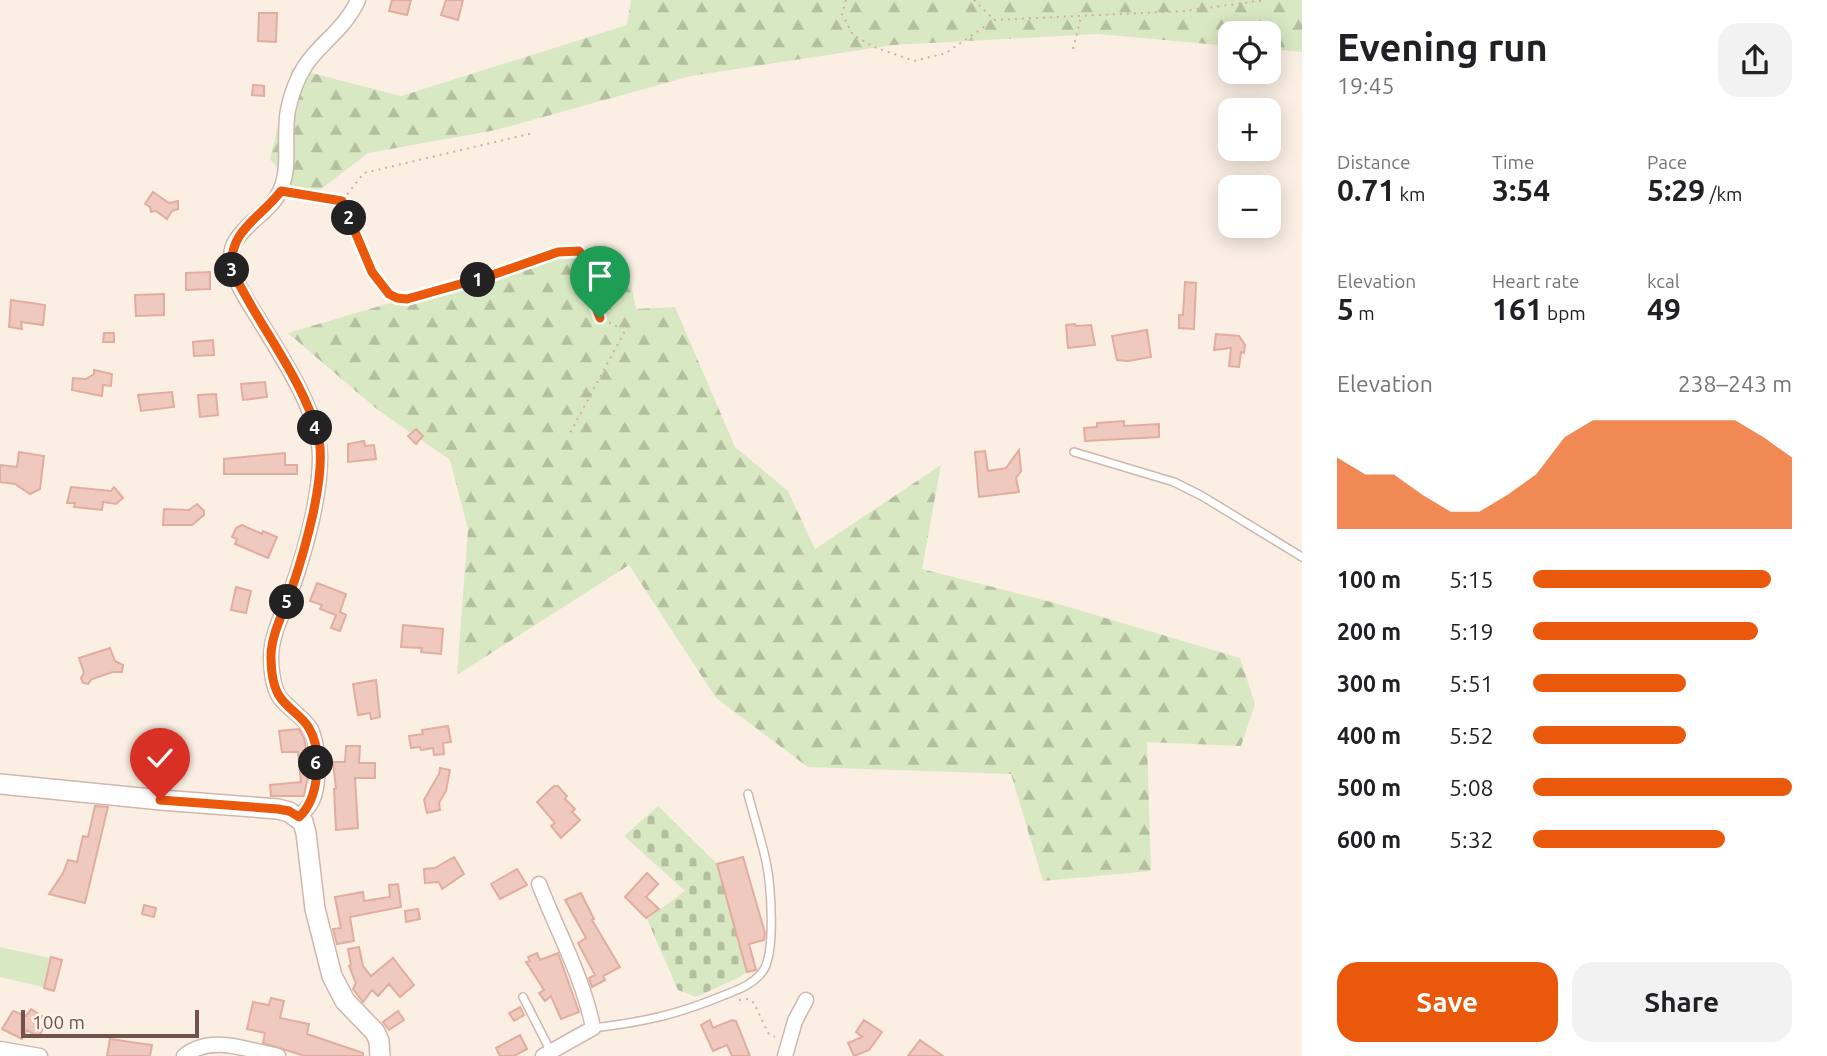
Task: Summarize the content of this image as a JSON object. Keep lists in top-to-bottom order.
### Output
{
  "scale_bar": "100 m",
  "page": {
    "heading": ["Evening run", "19:45"],
    "map_buttons": ["+", "−"],
    "stats": [
      ["Distance", "0.71 km"],
      ["Time", "3:54"],
      ["Pace", "5:29 /km"],
      ["Elevation", "5 m"],
      ["Heart rate", "161 bpm"],
      ["kcal", "49"]
    ],
    "pins": [
      "2",
      "3",
      "1",
      "4",
      "5",
      "6"
    ],
    "chart": ["Elevation", "238–243 m"],
    "list": [
      {
        "name": "100 m",
        "note": "5:15"
      },
      {
        "name": "200 m",
        "note": "5:19"
      },
      {
        "name": "300 m",
        "note": "5:51"
      },
      {
        "name": "400 m",
        "note": "5:52"
      },
      {
        "name": "500 m",
        "note": "5:08"
      },
      {
        "name": "600 m",
        "note": "5:32"
      }
    ],
    "buttons": ["Save", "Share"],
    "scale": "100 m"
  }
}
